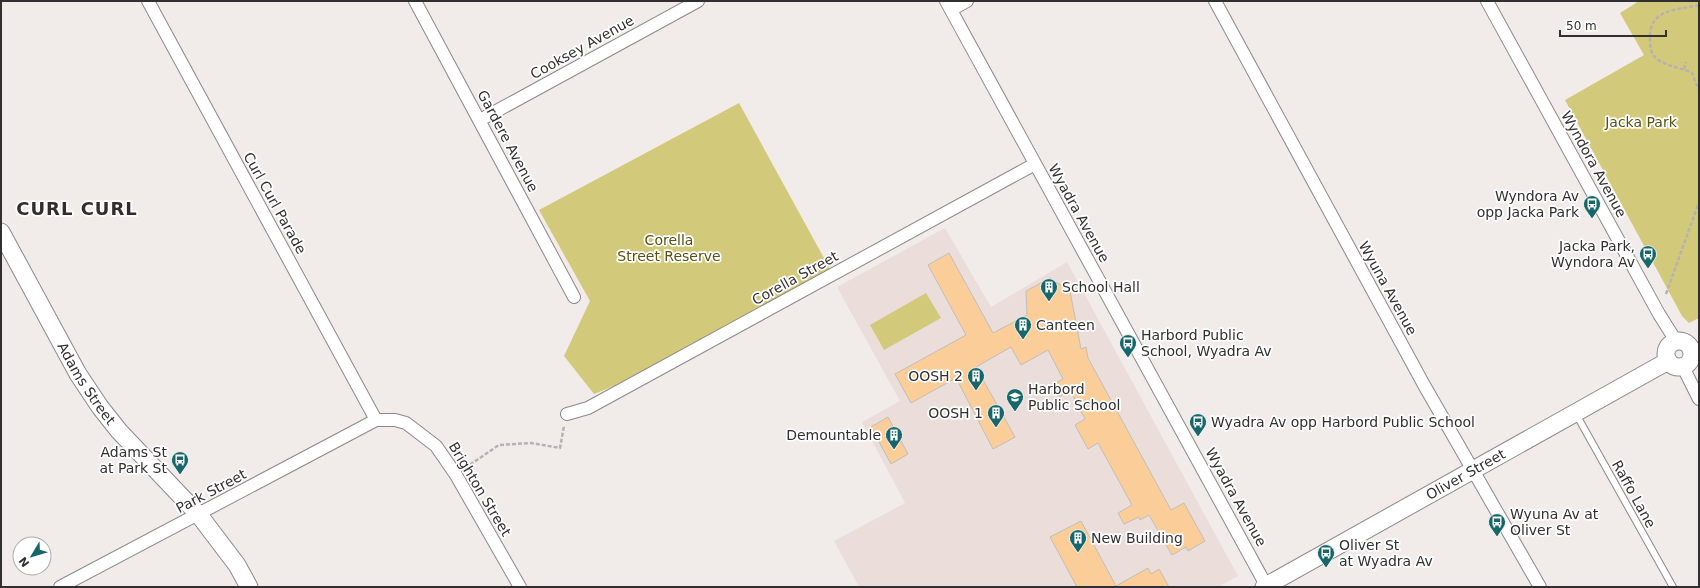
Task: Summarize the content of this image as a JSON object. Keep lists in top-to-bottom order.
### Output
{
  "streets": {
    "main road": ["Adams Street", "Oliver Street"],
    "street": [
      "Cooksey Avenue",
      "Gardere Avenue",
      "Wyndora Avenue",
      "Curl Curl Parade",
      "Wyadra Avenue",
      "Corella Street",
      "Wyuna Avenue",
      "Brighton Street",
      "Park Street"
    ],
    "lane": ["Raffo Lane"]
  },
  "crossings": [
    ["Cooksey Avenue", "Gardere Avenue"],
    ["Wyndora Avenue", "Oliver Street"],
    ["Curl Curl Parade", "Brighton Street"],
    ["Curl Curl Parade", "Park Street"],
    ["Wyadra Avenue", "Corella Street"],
    ["Wyadra Avenue", "Oliver Street"],
    ["Wyuna Avenue", "Oliver Street"],
    ["Adams Street", "Park Street"],
    ["Oliver Street", "Raffo Lane"],
    ["Brighton Street", "Park Street"]
  ],
  "districts": ["CURL CURL"],
  "parks": ["Jacka Park", "Corella Street Reserve"],
  "places": {
    "bus stop": [
      "Wyndora Av opp Jacka Park",
      "Jacka Park, Wyndora Av",
      "Harbord Public School, Wyadra Av",
      "Wyadra Av opp Harbord Public School",
      "Adams St at Park St",
      "Wyuna Av at Oliver St",
      "Oliver St at Wyadra Av"
    ],
    "building": [
      "School Hall",
      "Canteen",
      "OOSH 2",
      "OOSH 1",
      "Demountable",
      "New Building"
    ],
    "school or university": ["Harbord Public School"]
  },
  "scale_bar": "50 m",
  "north": "bottom left"
}
